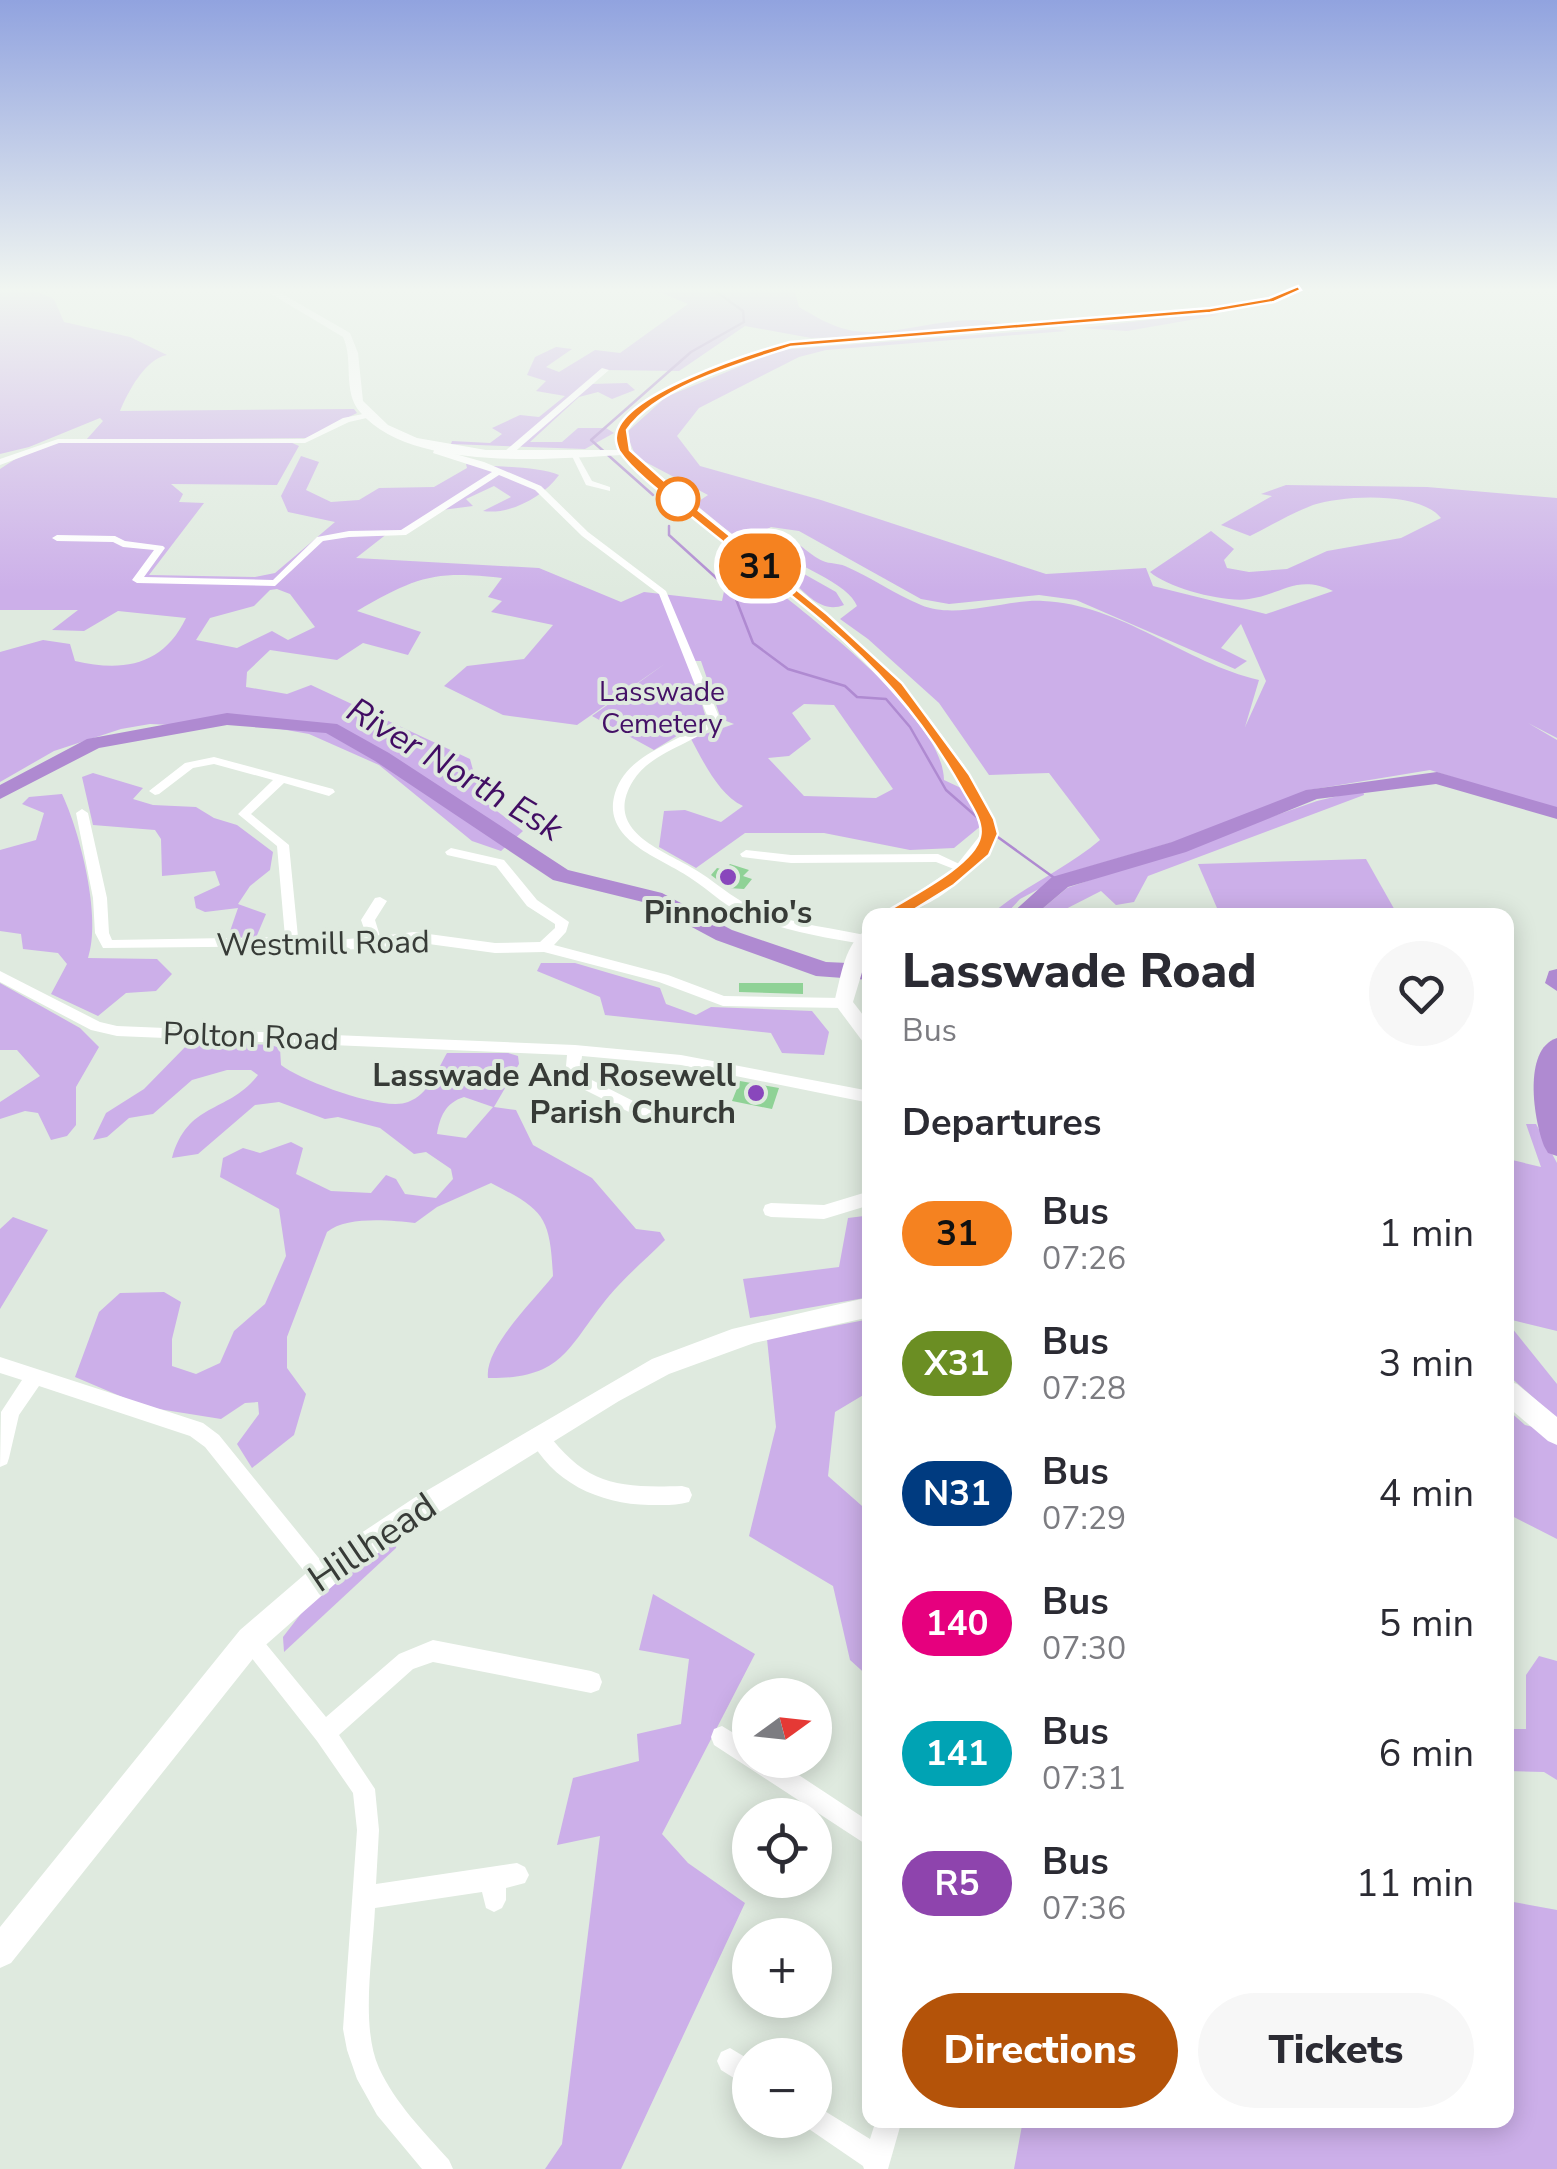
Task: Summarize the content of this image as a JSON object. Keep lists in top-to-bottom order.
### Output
{
  "streets": {
    "main road": ["Hillhead"],
    "street": ["Westmill Road", "Polton Road"]
  },
  "water": ["River North Esk"],
  "parks": ["Lasswade Cemetery"],
  "places": ["Pinnochio's", "Lasswade And Rosewell Parish Church"],
  "lines": ["bus line 31"],
  "north": "right",
  "page": {
    "on_map": "31",
    "heading": [
      ["Lasswade Road", "Bus"],
      "Departures"
    ],
    "list": [
      {
        "mark": "31",
        "name": "Bus",
        "note": "07:26",
        "value": "1 min"
      },
      {
        "mark": "X31",
        "name": "Bus",
        "note": "07:28",
        "value": "3 min"
      },
      {
        "mark": "N31",
        "name": "Bus",
        "note": "07:29",
        "value": "4 min"
      },
      {
        "mark": "140",
        "name": "Bus",
        "note": "07:30",
        "value": "5 min"
      },
      {
        "mark": "141",
        "name": "Bus",
        "note": "07:31",
        "value": "6 min"
      },
      {
        "mark": "R5",
        "name": "Bus",
        "note": "07:36",
        "value": "11 min"
      }
    ],
    "map_buttons": ["+", "−"],
    "buttons": ["Directions", "Tickets"]
  }
}
